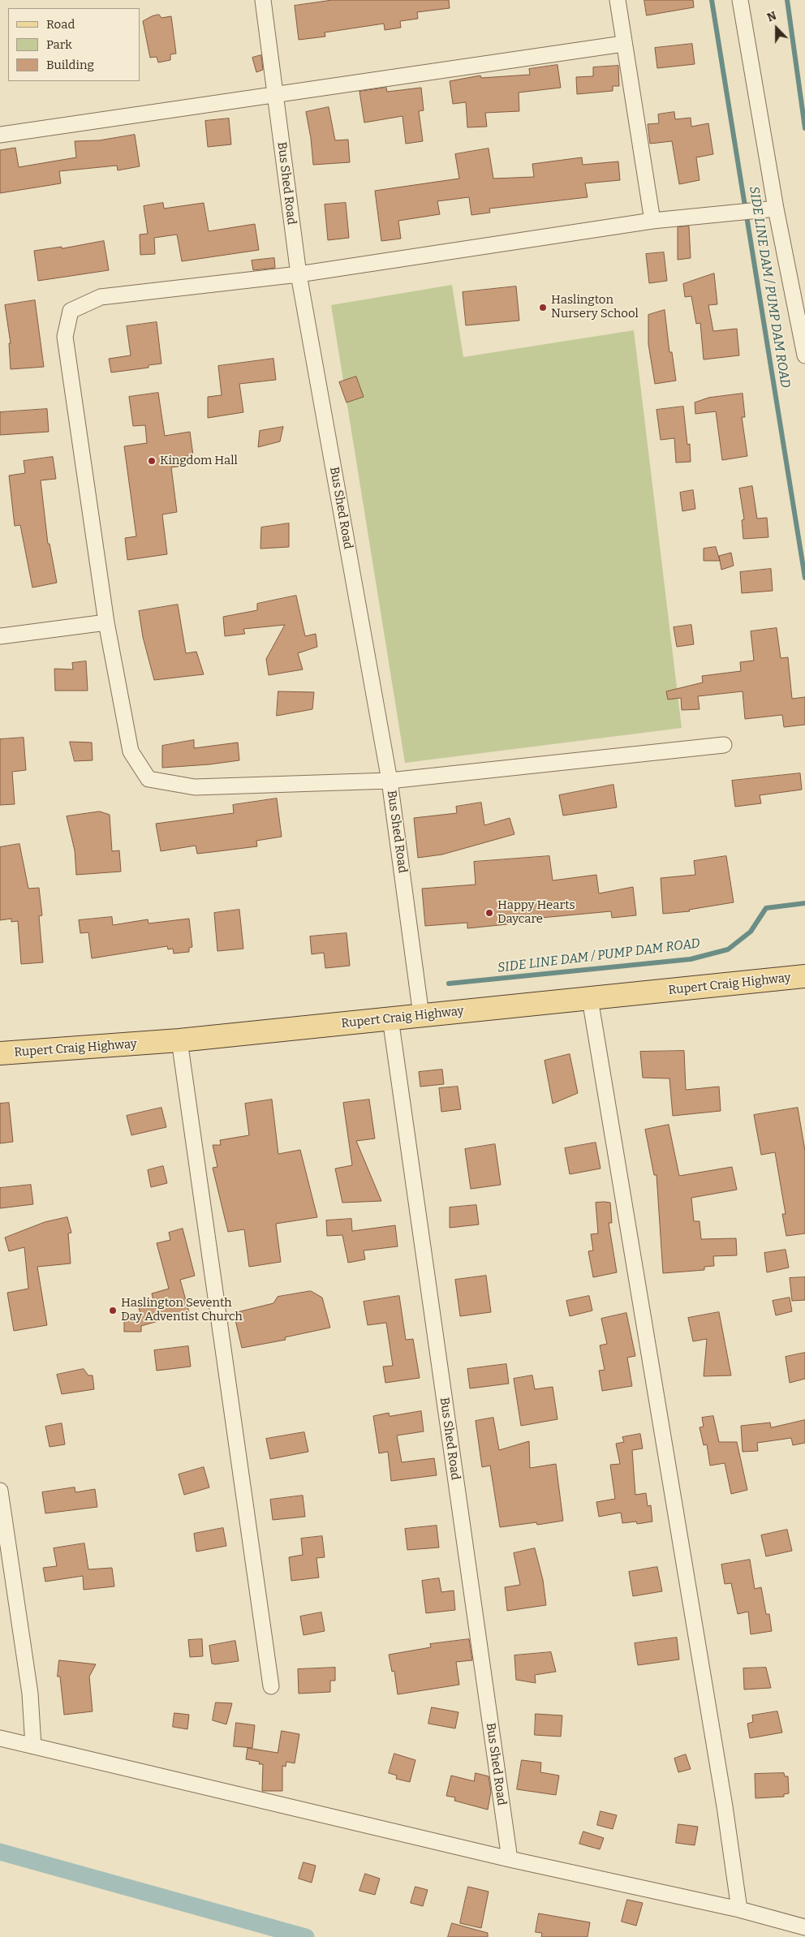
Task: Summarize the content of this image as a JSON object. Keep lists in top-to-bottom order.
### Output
{
  "streets": {
    "main road": ["Rupert Craig Highway"],
    "street": ["Bus Shed Road"]
  },
  "crossings": [
    ["Bus Shed Road", "Rupert Craig Highway"]
  ],
  "water": ["SIDE LINE DAM / PUMP DAM ROAD"],
  "places": [
    "Haslington Nursery School",
    "Kingdom Hall",
    "Happy Hearts Daycare",
    "Haslington Seventh Day Adventist Church"
  ],
  "legend": ["Road", "Park", "Building"],
  "north": "top"
}
